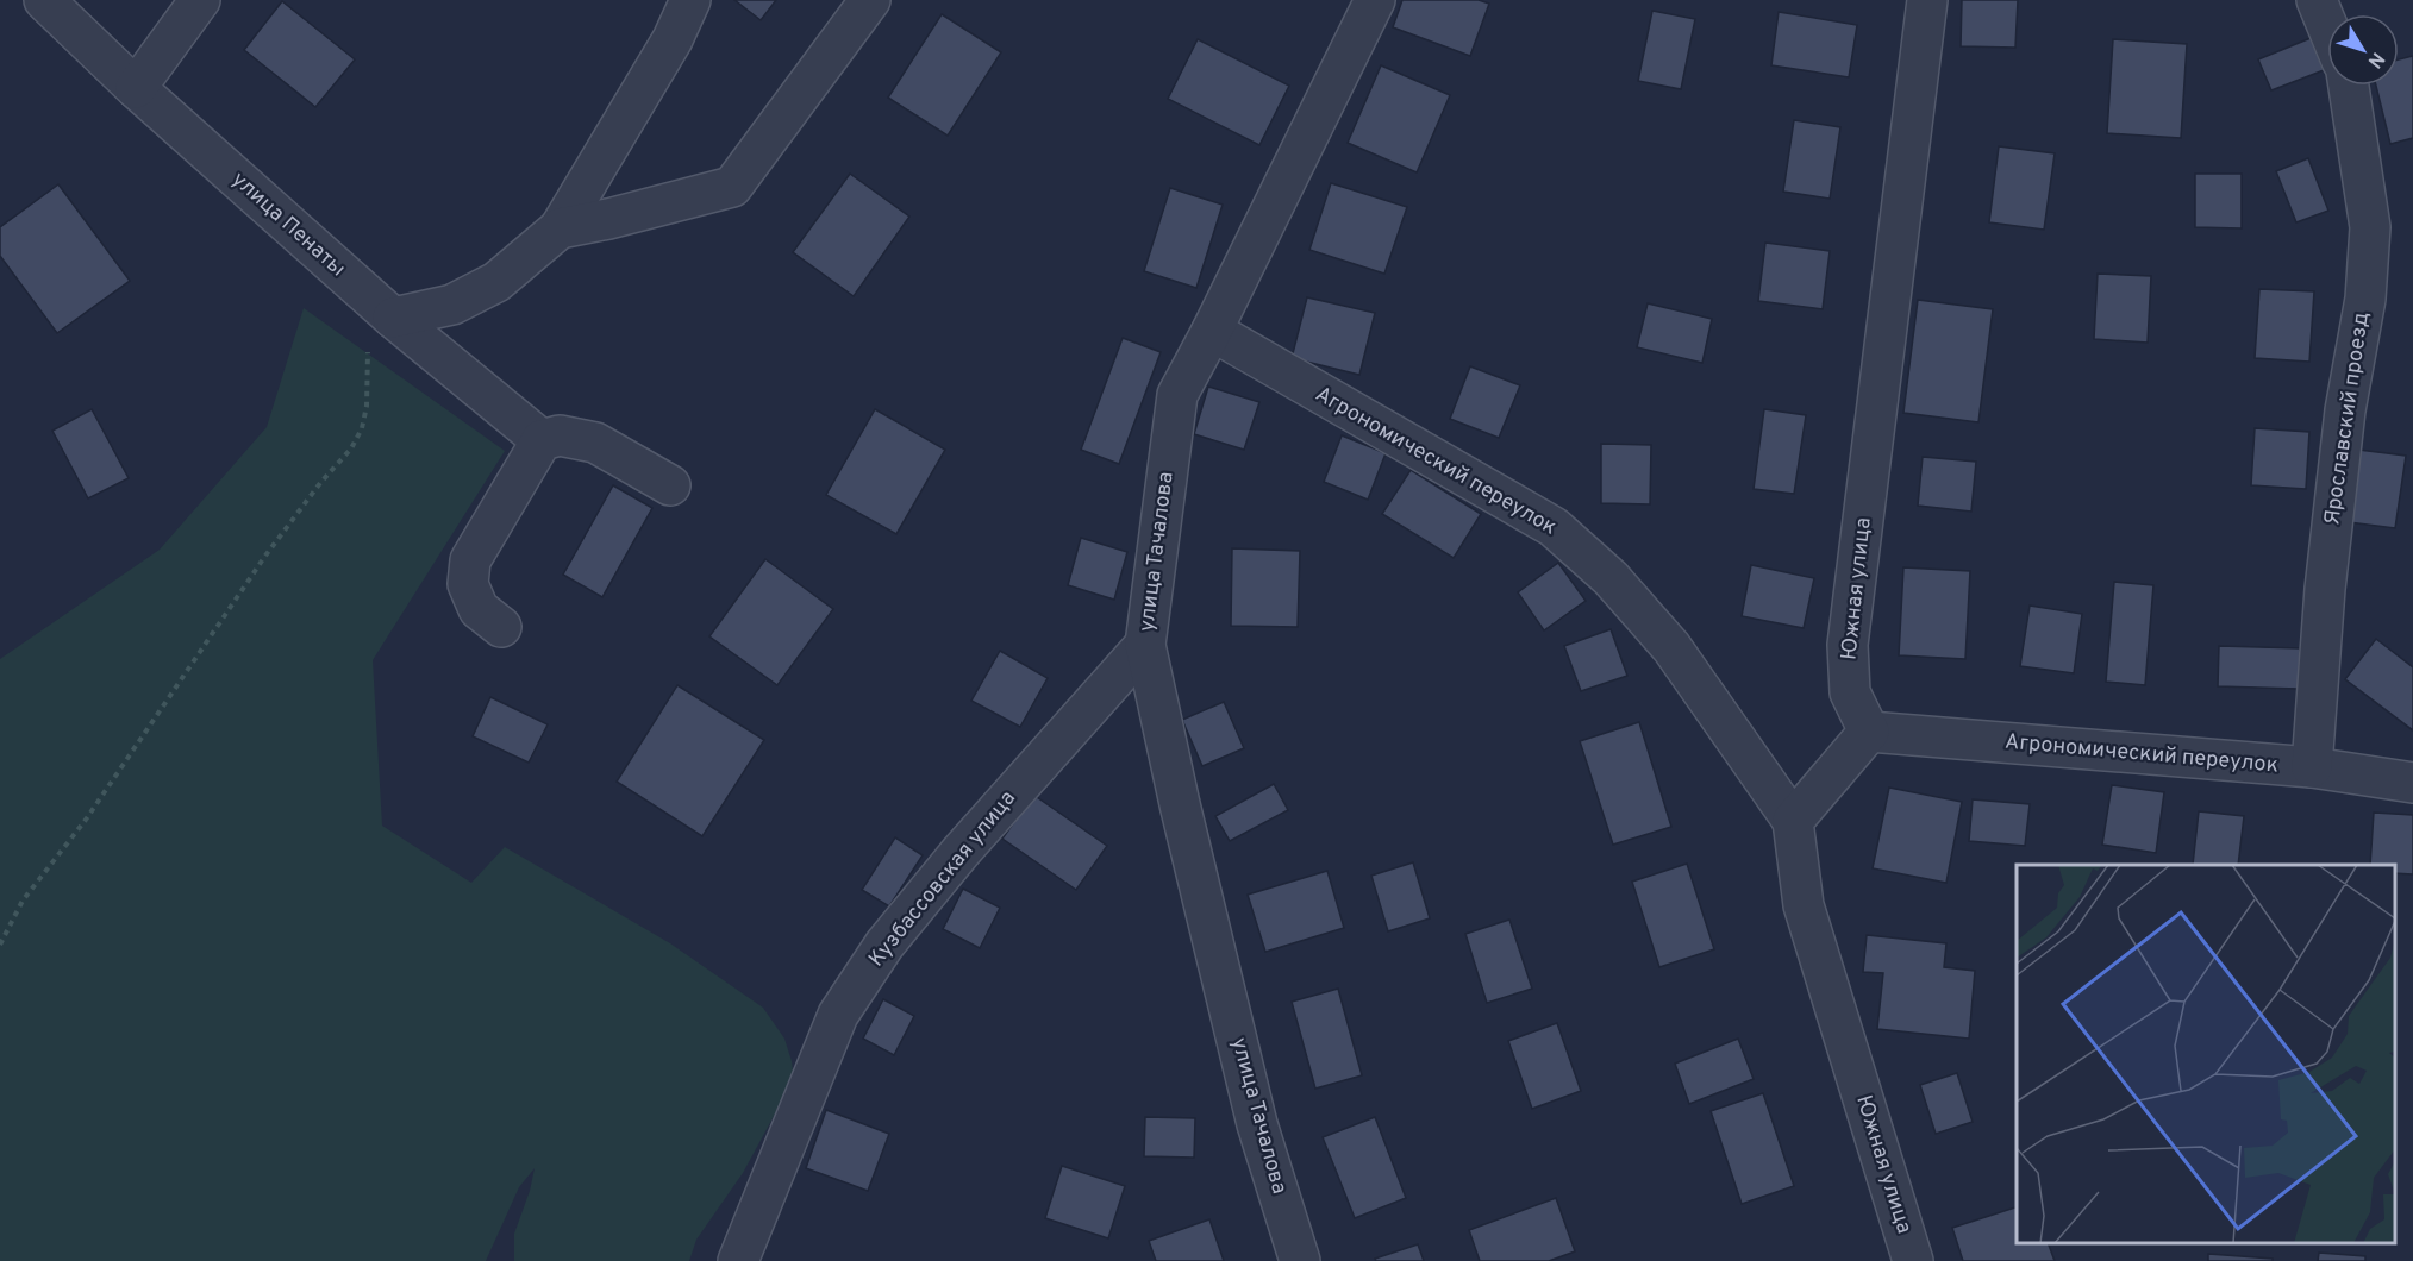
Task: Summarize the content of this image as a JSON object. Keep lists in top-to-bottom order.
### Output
{
  "streets": {
    "street": [
      "улица Пенаты",
      "Ярославский проезд",
      "Агрономический переулок",
      "улица Тачалова",
      "Южная улица",
      "Кузбассовская улица"
    ]
  },
  "crossings": [
    ["Ярославский проезд", "Агрономический переулок"],
    ["Агрономический переулок", "улица Тачалова"],
    ["Агрономический переулок", "Южная улица"],
    ["улица Тачалова", "Кузбассовская улица"]
  ],
  "north": "bottom right"
}
